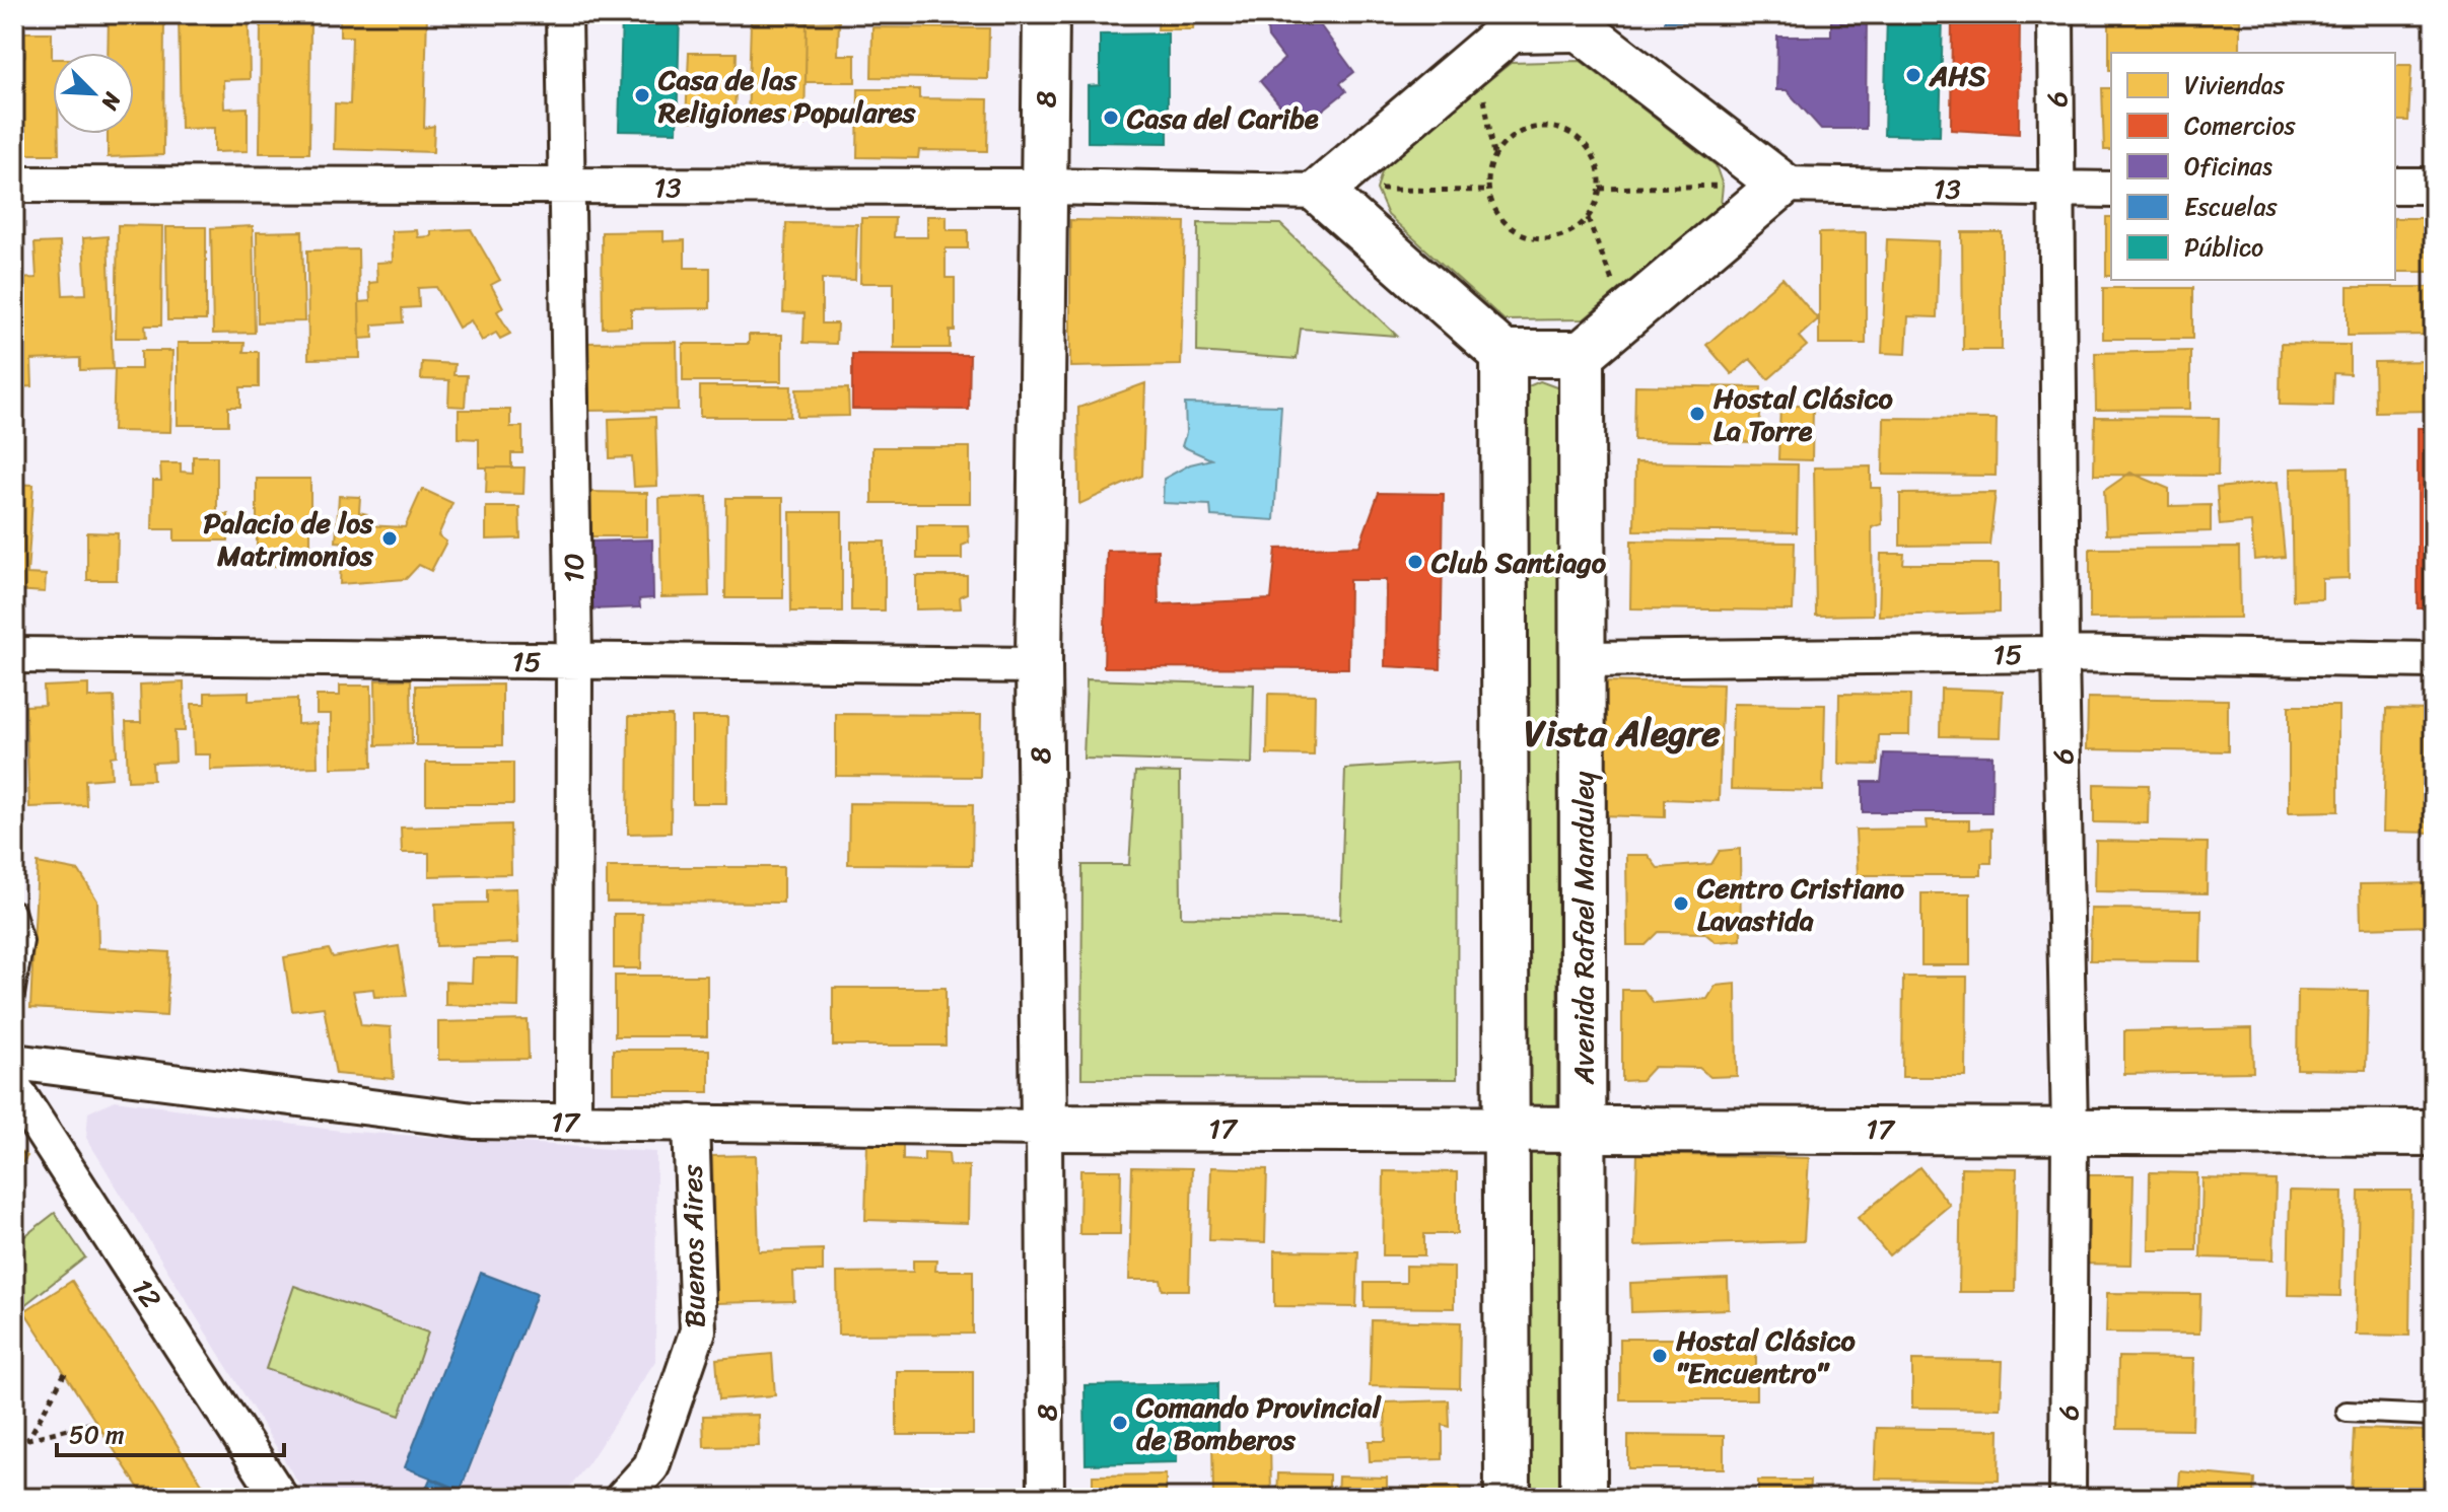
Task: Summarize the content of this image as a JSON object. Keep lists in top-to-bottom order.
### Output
{
  "streets": {
    "main road": ["8", "Avenida Rafael Manduley", "17"],
    "street": [
      "6",
      "13",
      "10",
      "15",
      "Buenos Aires",
      "12"
    ]
  },
  "crossings": [
    ["8", "13"],
    ["8", "15"],
    ["8", "17"],
    ["6", "13"],
    ["6", "15"],
    ["6", "17"],
    ["13", "10"],
    ["10", "15"],
    ["10", "17"],
    ["15", "Avenida Rafael Manduley"],
    ["Avenida Rafael Manduley", "17"],
    ["17", "Buenos Aires"]
  ],
  "districts": ["Vista Alegre"],
  "places": [
    "AHS",
    "Casa de las Religiones Populares",
    "Casa del Caribe",
    "Hostal Clásico La Torre",
    "Palacio de los Matrimonios",
    "Club Santiago",
    "Centro Cristiano Lavastida",
    "Hostal Clásico \"Encuentro\"",
    "Comando Provincial de Bomberos"
  ],
  "legend": [
    "Viviendas",
    "Comercios",
    "Oficinas",
    "Escuelas",
    "Público"
  ],
  "scale_bar": "50 m",
  "north": "bottom right"
}
